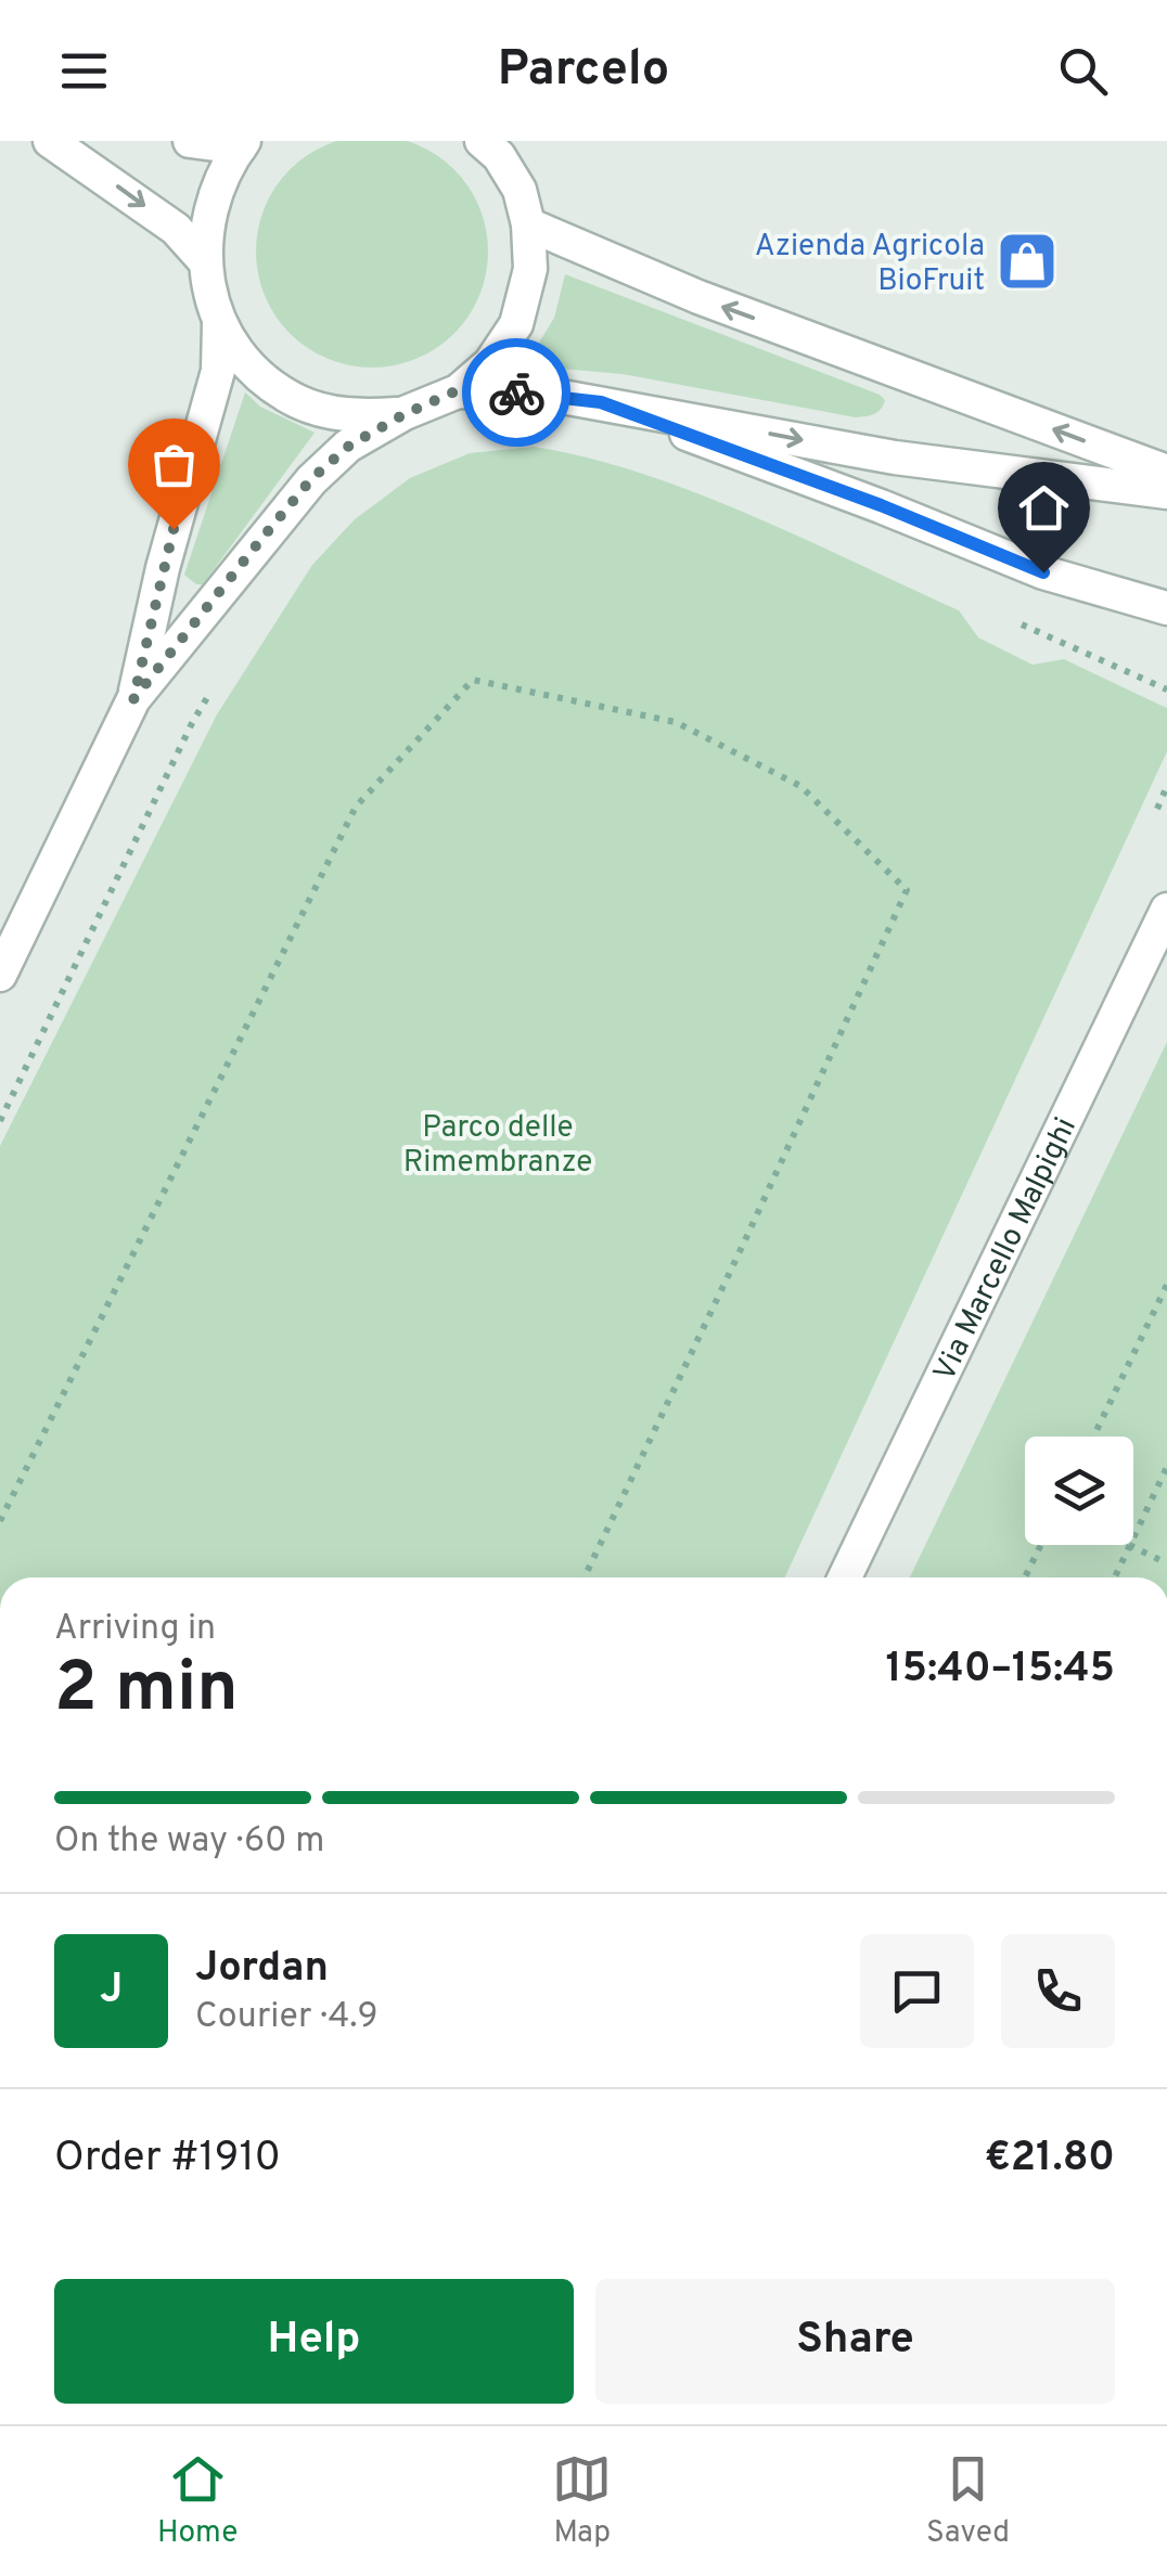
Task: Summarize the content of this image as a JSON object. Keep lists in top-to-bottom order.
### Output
{
  "streets": {
    "street": ["Via Marcello Malpighi"]
  },
  "parks": ["Parco delle Rimembranze"],
  "places": {
    "shop": ["Azienda Agricola BioFruit"]
  },
  "page": {
    "header": "Parcelo",
    "heading": ["2 min", "Arriving in", "15:40–15:45"],
    "panel": [
      "Jordan",
      "Courier · 4.9",
      "Order #1910",
      "€21.80"
    ],
    "bar": "On the way · 60 m",
    "round": "J",
    "buttons": ["Help", "Share"],
    "tabs": ["Home", "Map", "Saved"]
  }
}
